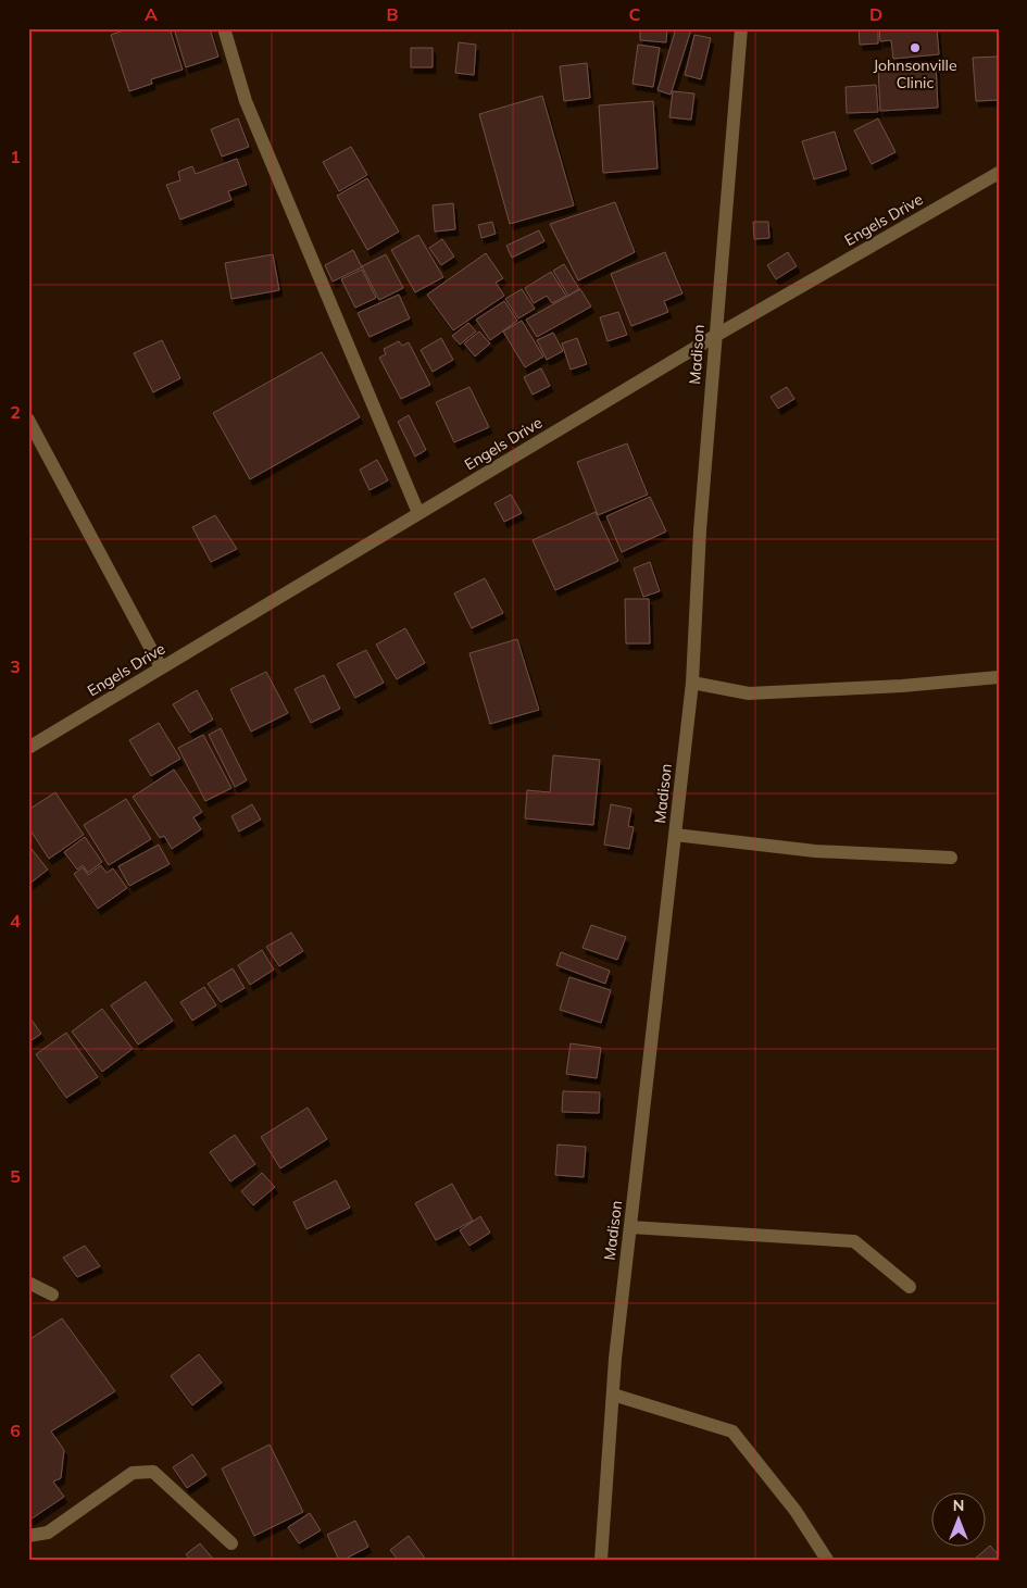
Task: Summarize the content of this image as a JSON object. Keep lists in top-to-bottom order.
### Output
{
  "streets": {
    "street": ["Engels Drive", "Madison"]
  },
  "crossings": [
    ["Engels Drive", "Madison"]
  ],
  "places": ["Johnsonville Clinic"],
  "north": "top",
  "grid": {
    "columns": [
      "A",
      "B",
      "C",
      "D"
    ],
    "rows": [
      "1",
      "2",
      "3",
      "4",
      "5",
      "6"
    ]
  }
}
